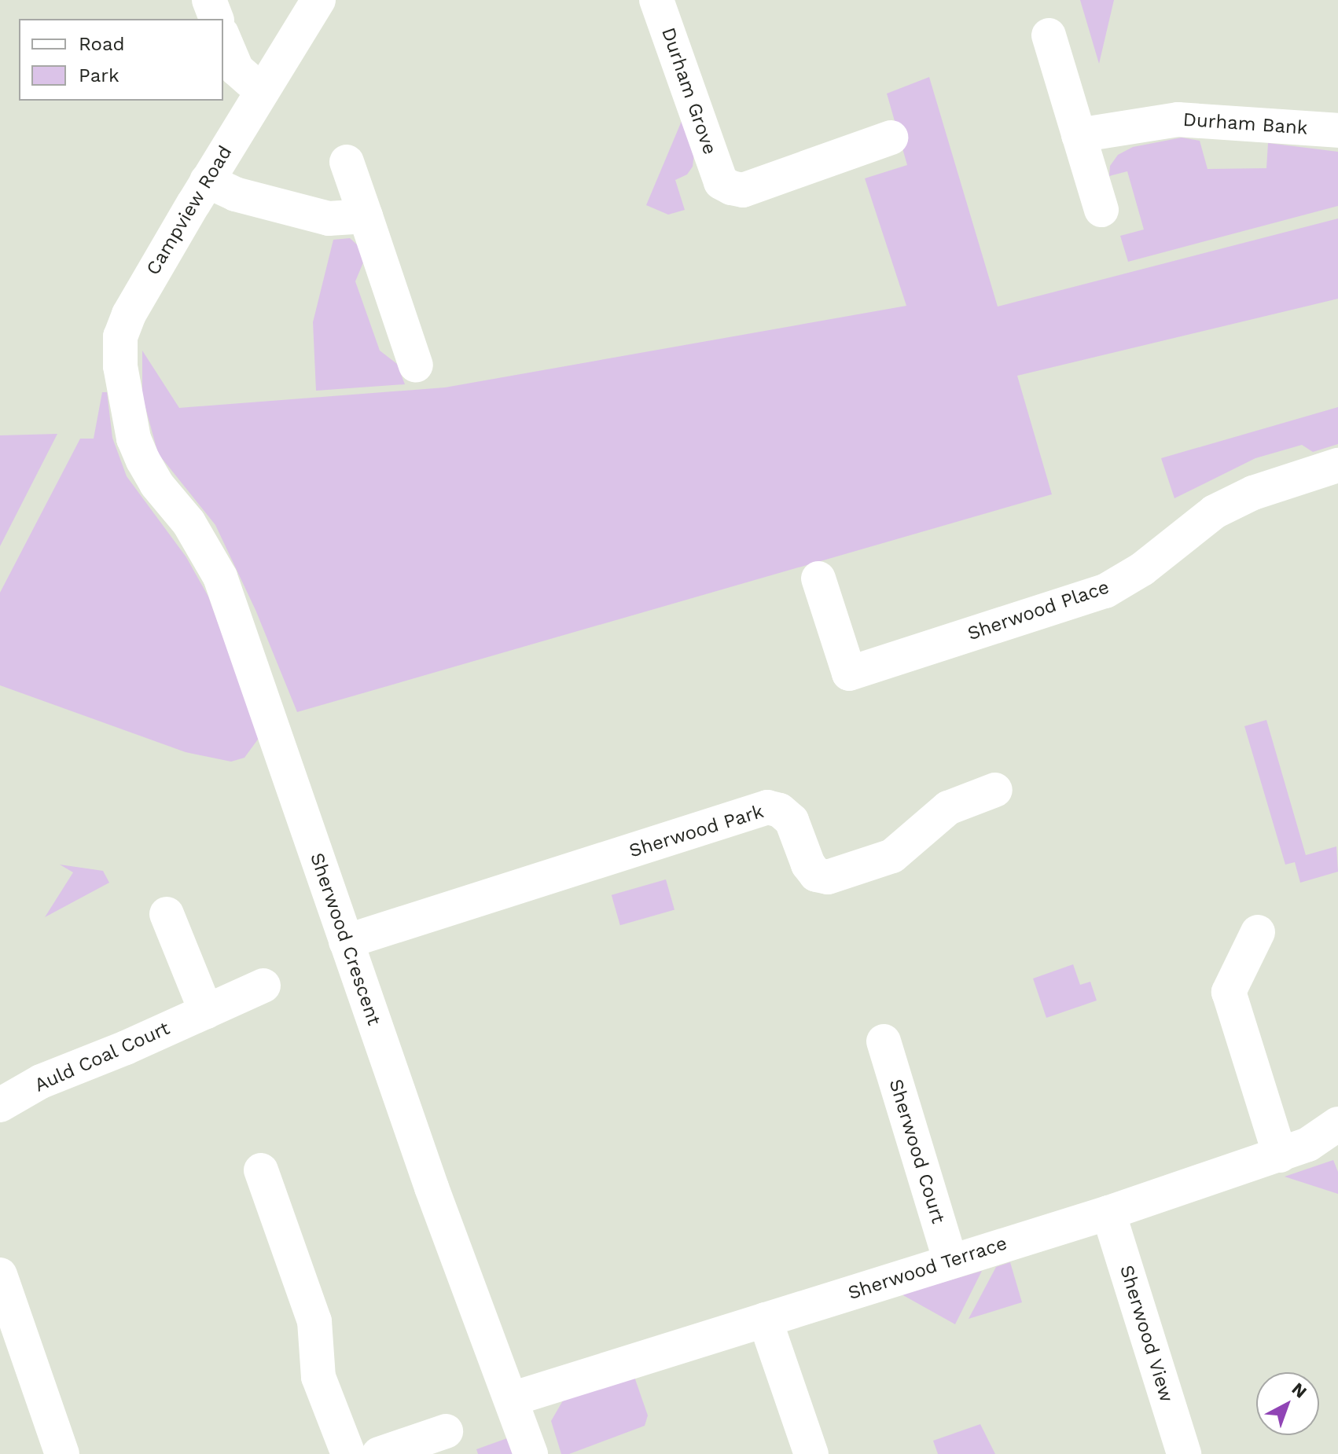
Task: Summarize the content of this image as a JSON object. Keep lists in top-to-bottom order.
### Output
{
  "streets": {
    "street": [
      "Durham Grove",
      "Durham Bank",
      "Campview Road",
      "Sherwood Place",
      "Sherwood Park",
      "Sherwood Crescent",
      "Auld Coal Court",
      "Sherwood Court",
      "Sherwood Terrace",
      "Sherwood View"
    ]
  },
  "crossings": [
    ["Campview Road", "Sherwood Crescent"],
    ["Sherwood Park", "Sherwood Crescent"],
    ["Sherwood Crescent", "Sherwood Terrace"],
    ["Sherwood Court", "Sherwood Terrace"],
    ["Sherwood Terrace", "Sherwood View"]
  ],
  "legend": ["Road", "Park"],
  "north": "top right"
}
